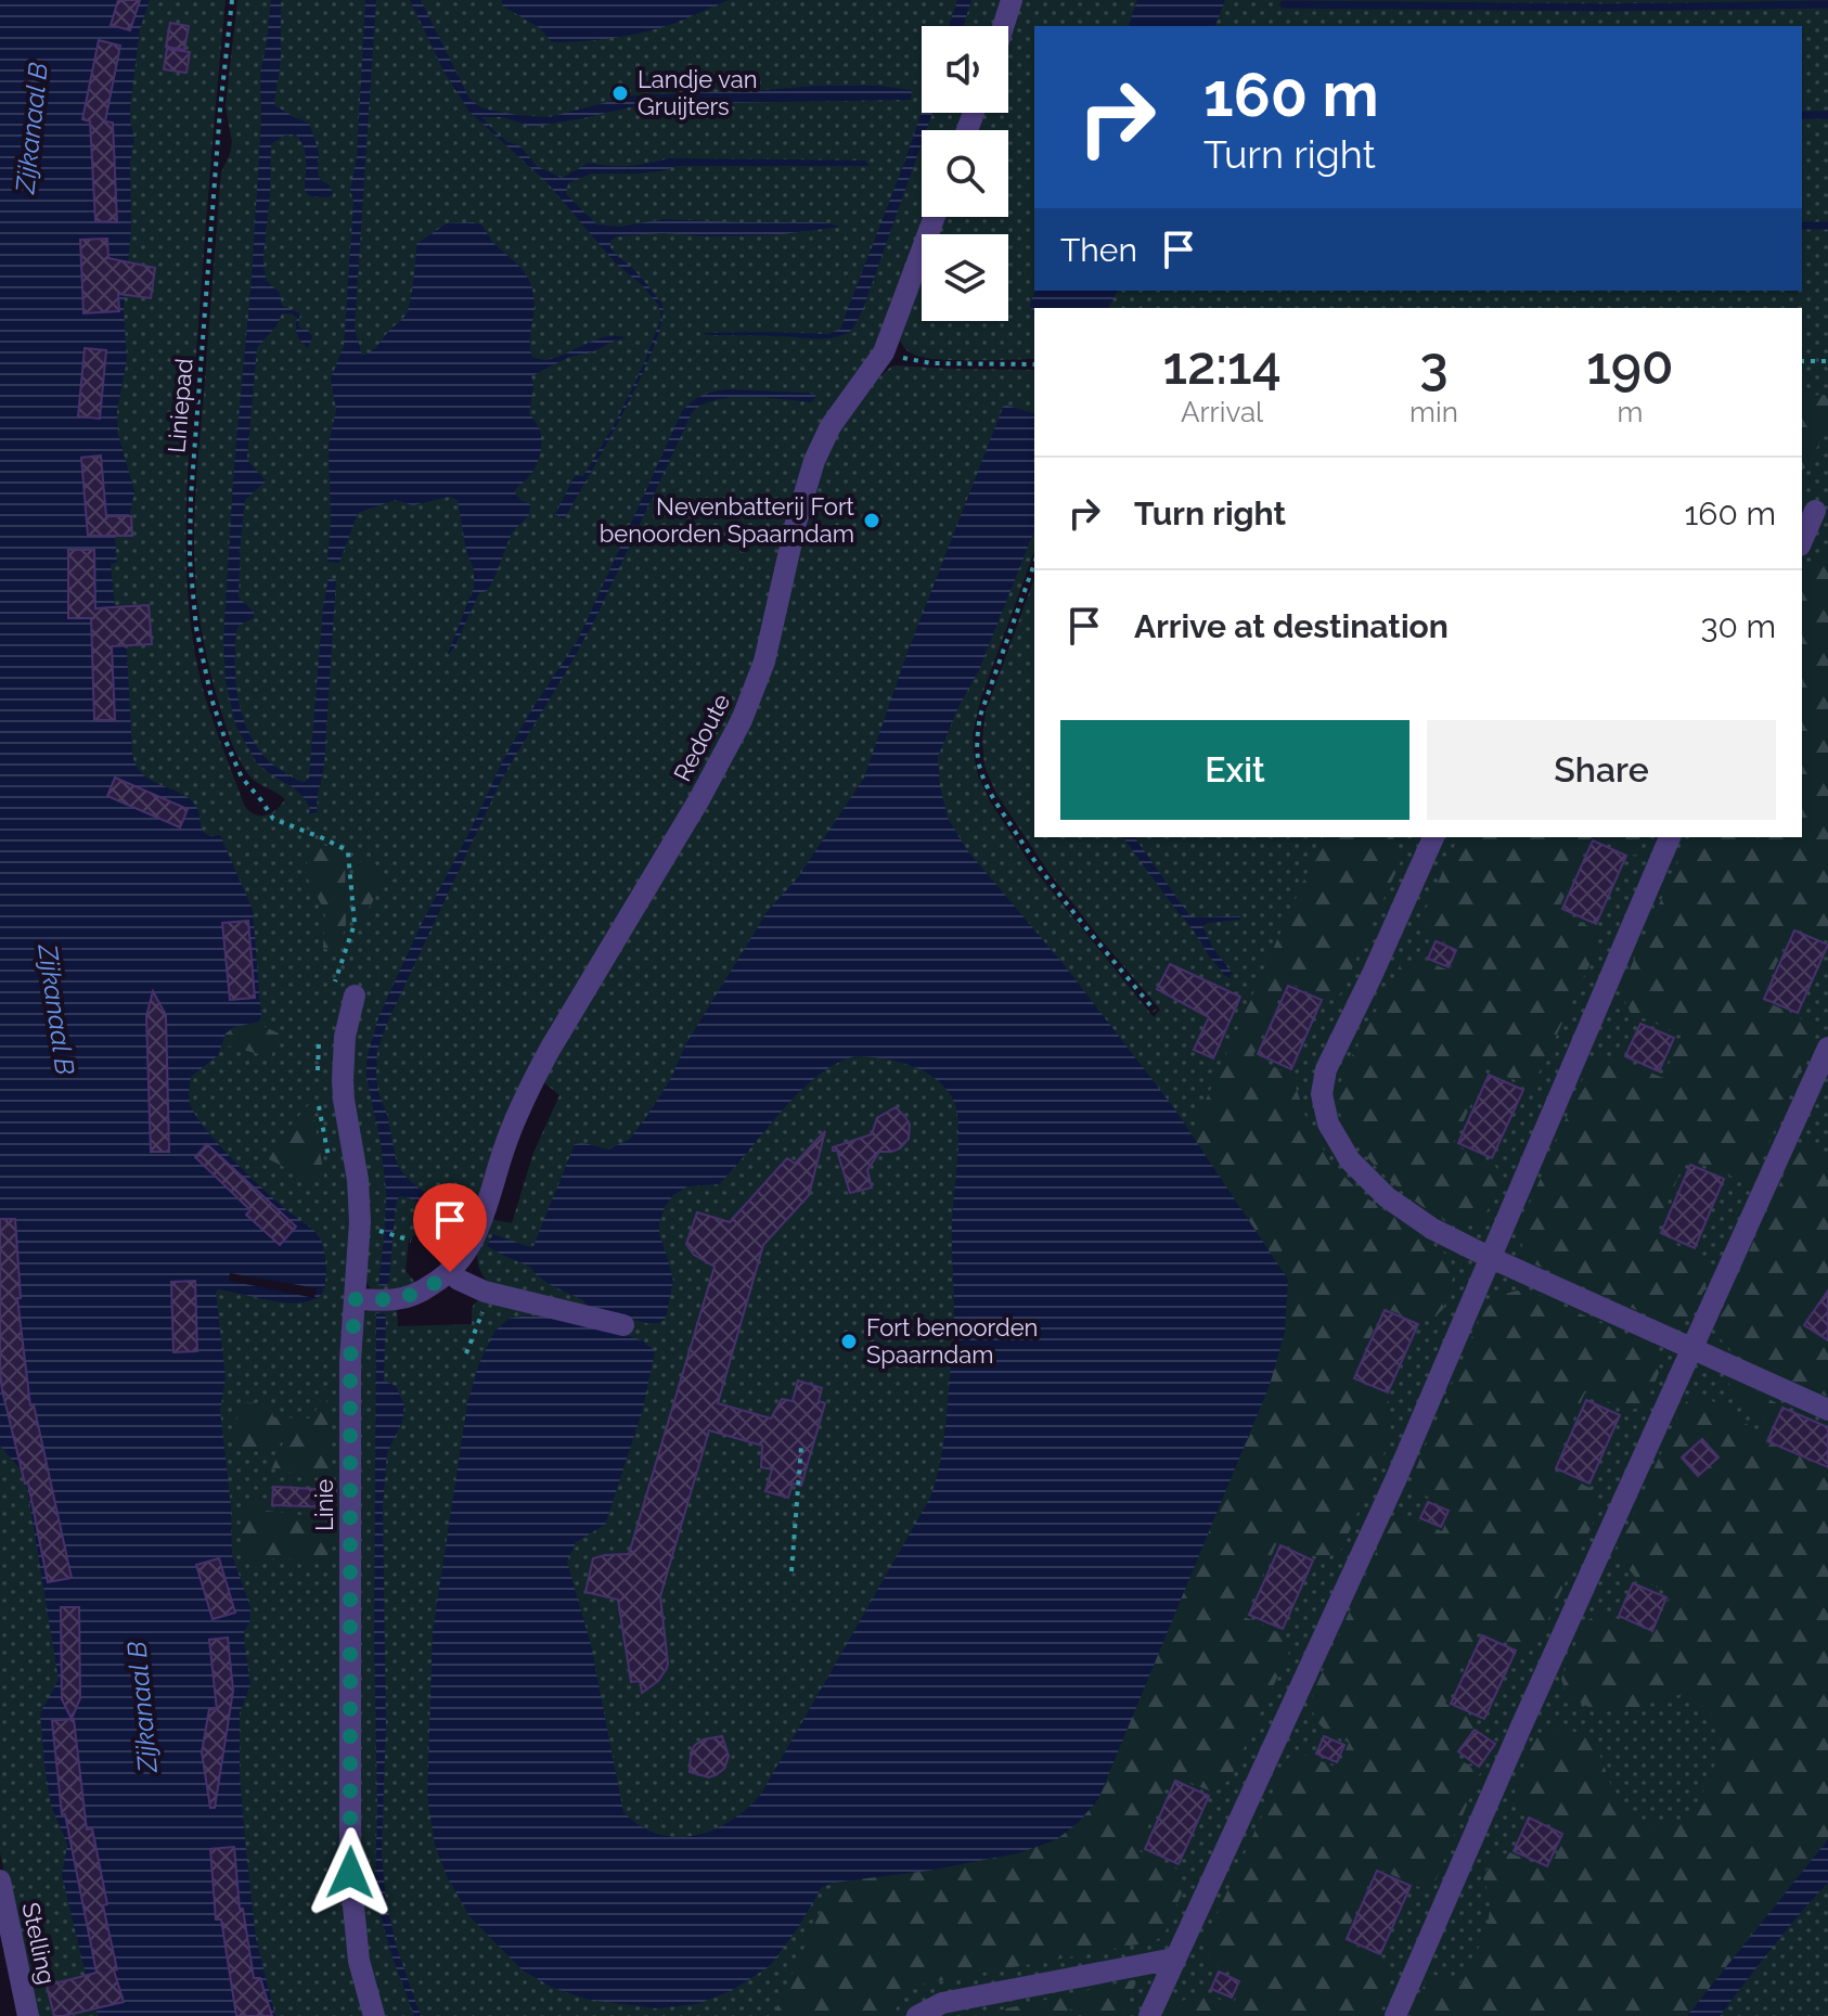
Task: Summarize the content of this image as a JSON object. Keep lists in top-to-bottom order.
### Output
{
  "streets": {
    "street": ["Redoute", "Linie", "Stelling"],
    "path": ["Liniepad"]
  },
  "water": ["Zijkanaal B"],
  "places": ["Landje van Gruijters", "Nevenbatterij Fort benoorden Spaarndam", "Fort benoorden Spaarndam"],
  "page": {
    "turn": ["160 m", "Turn right"],
    "then": "Then",
    "eta": [
      "12:14",
      "Arrival",
      "3",
      "min",
      "190",
      "m"
    ],
    "list": [
      {
        "name": "Turn right",
        "value": "160 m"
      },
      {
        "name": "Arrive at destination",
        "value": "30 m"
      }
    ],
    "buttons": ["Exit", "Share"]
  }
}
